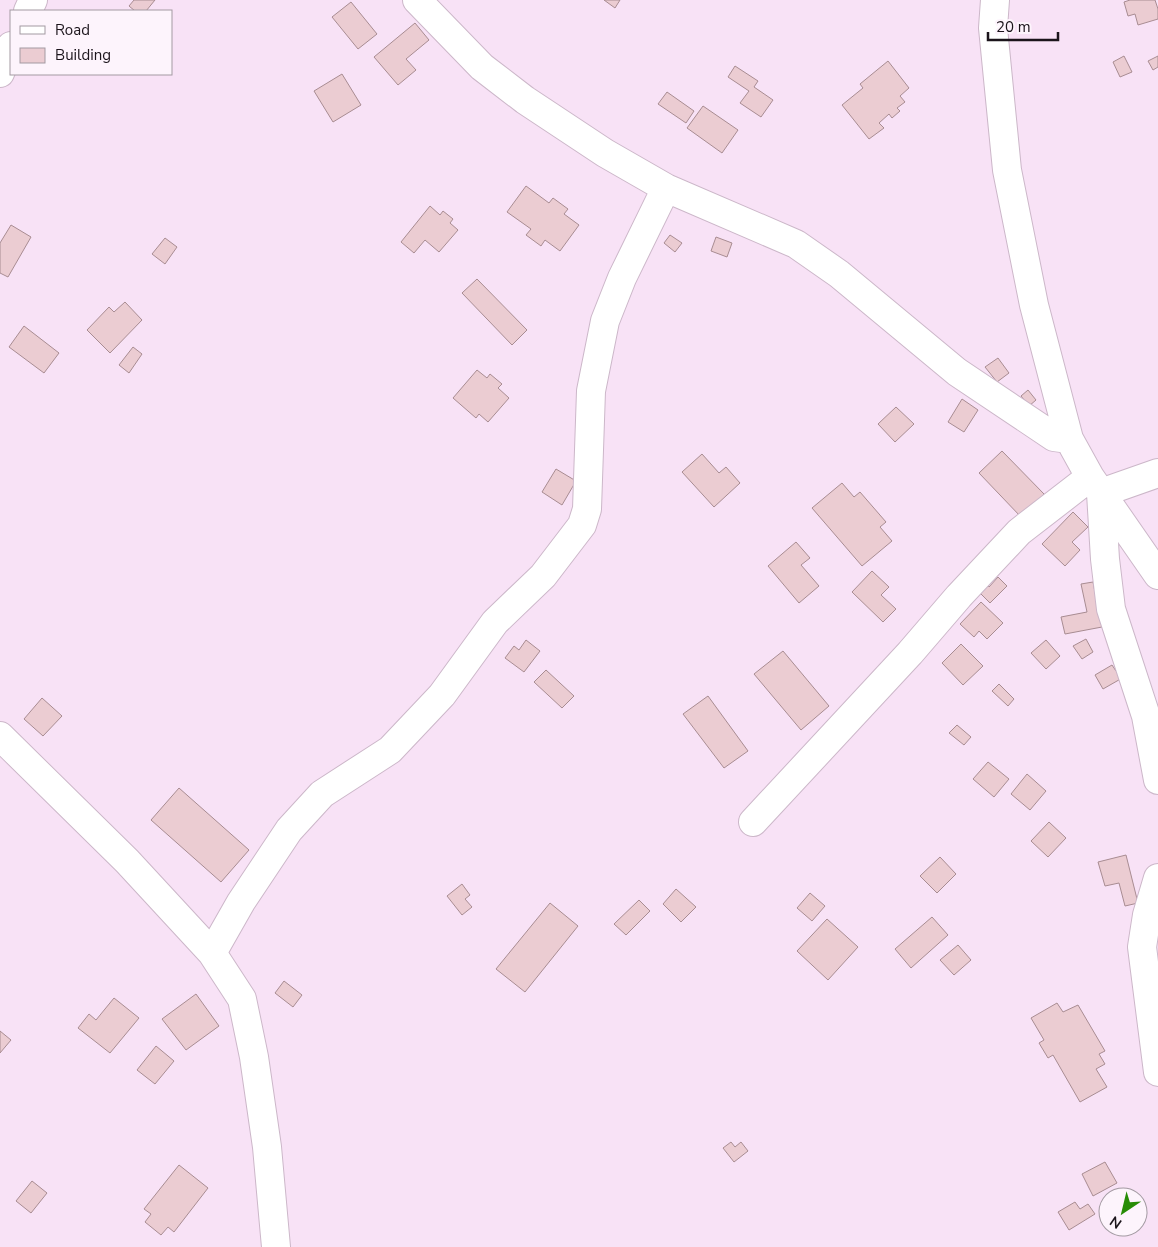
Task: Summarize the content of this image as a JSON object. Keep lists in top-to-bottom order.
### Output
{
  "legend": ["Road", "Building"],
  "scale_bar": "20 m",
  "north": "bottom left"
}
